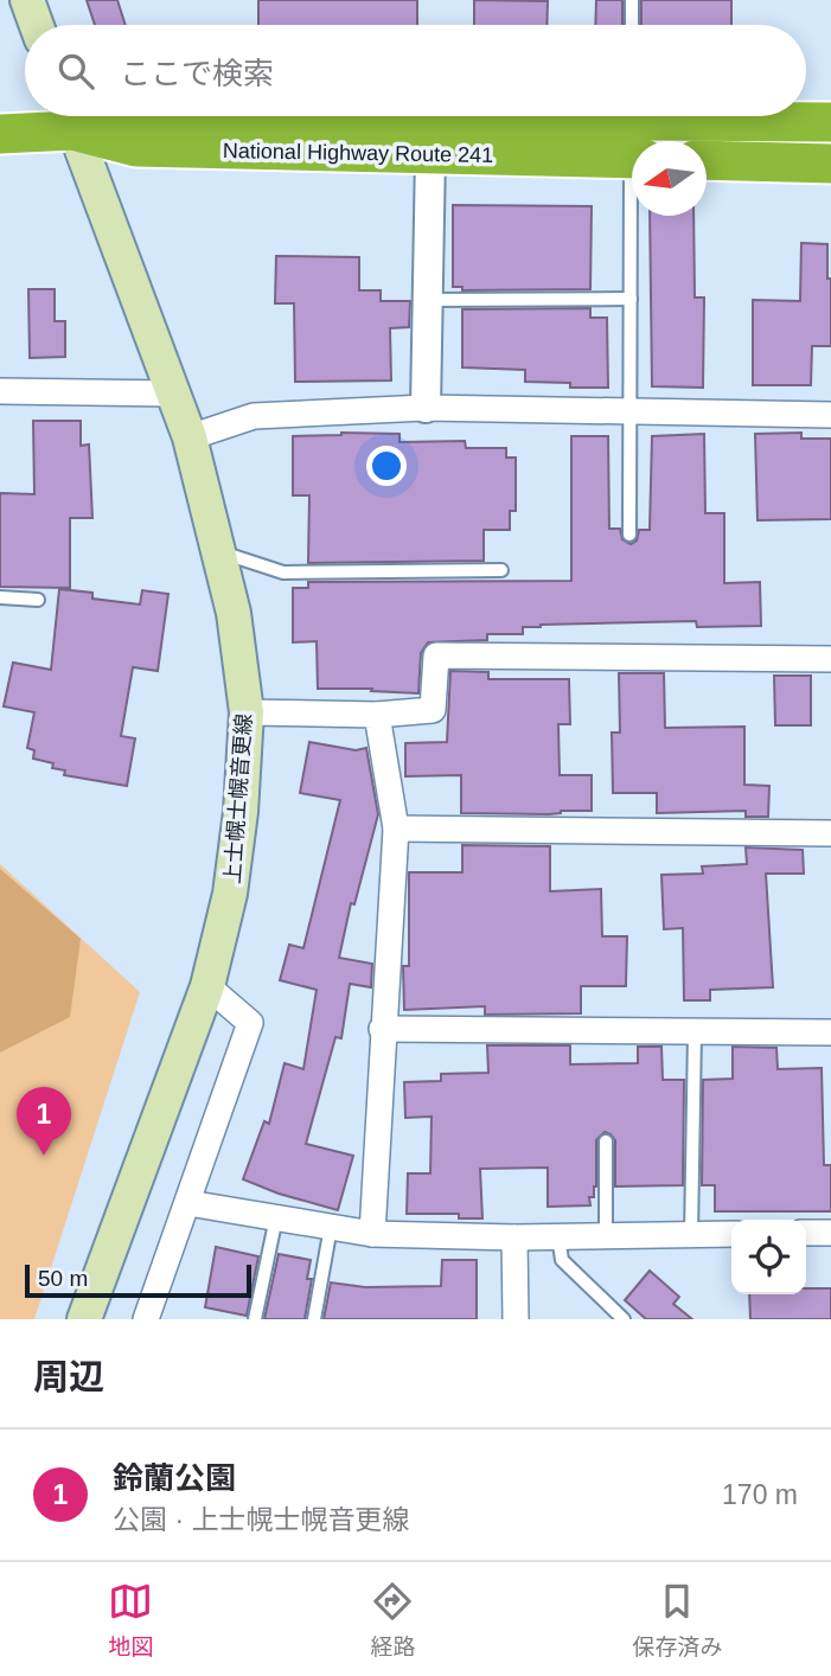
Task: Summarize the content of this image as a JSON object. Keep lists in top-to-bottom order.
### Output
{
  "streets": {
    "highway": ["National Highway Route 241"],
    "main road": ["上士幌士幌音更線"]
  },
  "crossings": [
    ["National Highway Route 241", "上士幌士幌音更線"]
  ],
  "scale_bar": "50 m",
  "north": "left",
  "page": {
    "search": "ここで検索",
    "pins": "1",
    "scale": "50 m",
    "heading": "周辺",
    "list": [
      {
        "mark": "1",
        "name": "鈴蘭公園",
        "note": "公園 · 上士幌士幌音更線",
        "value": "170 m"
      }
    ],
    "nav": ["地図", "経路", "保存済み"]
  }
}
